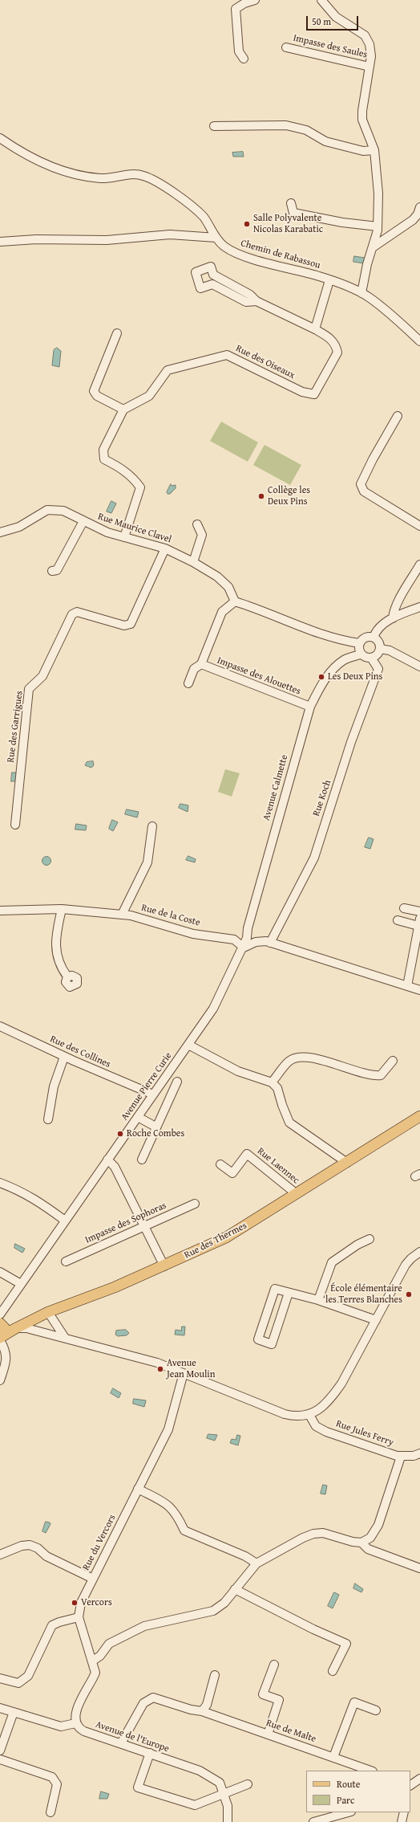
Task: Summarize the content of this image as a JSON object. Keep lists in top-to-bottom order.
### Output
{
  "streets": {
    "main road": ["Rue des Thermes"],
    "street": [
      "Impasse des Saules",
      "Chemin de Rabassou",
      "Rue des Oiseaux",
      "Rue Maurice Clavel",
      "Impasse des Alouettes",
      "Rue des Garrigues",
      "Avenue Calmette",
      "Rue Koch",
      "Rue de la Coste",
      "Rue des Collines",
      "Avenue Pierre Curie",
      "Rue Laennec",
      "Impasse des Sophoras",
      "Rue Jules Ferry",
      "Rue du Vercors",
      "Rue de Malte",
      "Avenue de l'Europe"
    ]
  },
  "crossings": [
    ["Rue Maurice Clavel", "Rue des Garrigues"],
    ["Impasse des Alouettes", "Avenue Calmette"],
    ["Avenue Calmette", "Rue Koch"],
    ["Avenue Calmette", "Rue de la Coste"],
    ["Avenue Calmette", "Avenue Pierre Curie"],
    ["Rue de la Coste", "Avenue Pierre Curie"],
    ["Rue des Collines", "Avenue Pierre Curie"],
    ["Avenue Pierre Curie", "Rue des Thermes"],
    ["Rue Laennec", "Rue des Thermes"],
    ["Rue du Vercors", "Avenue de l'Europe"],
    ["Rue de Malte", "Avenue de l'Europe"]
  ],
  "places": [
    "Salle Polyvalente Nicolas Karabatic",
    "Collège les Deux Pins",
    "Les Deux Pins",
    "Roche Combes",
    "École élémentaire les Terres Blanches",
    "Avenue Jean Moulin",
    "Vercors"
  ],
  "legend": ["Route", "Parc"],
  "scale_bar": "50 m"
}
